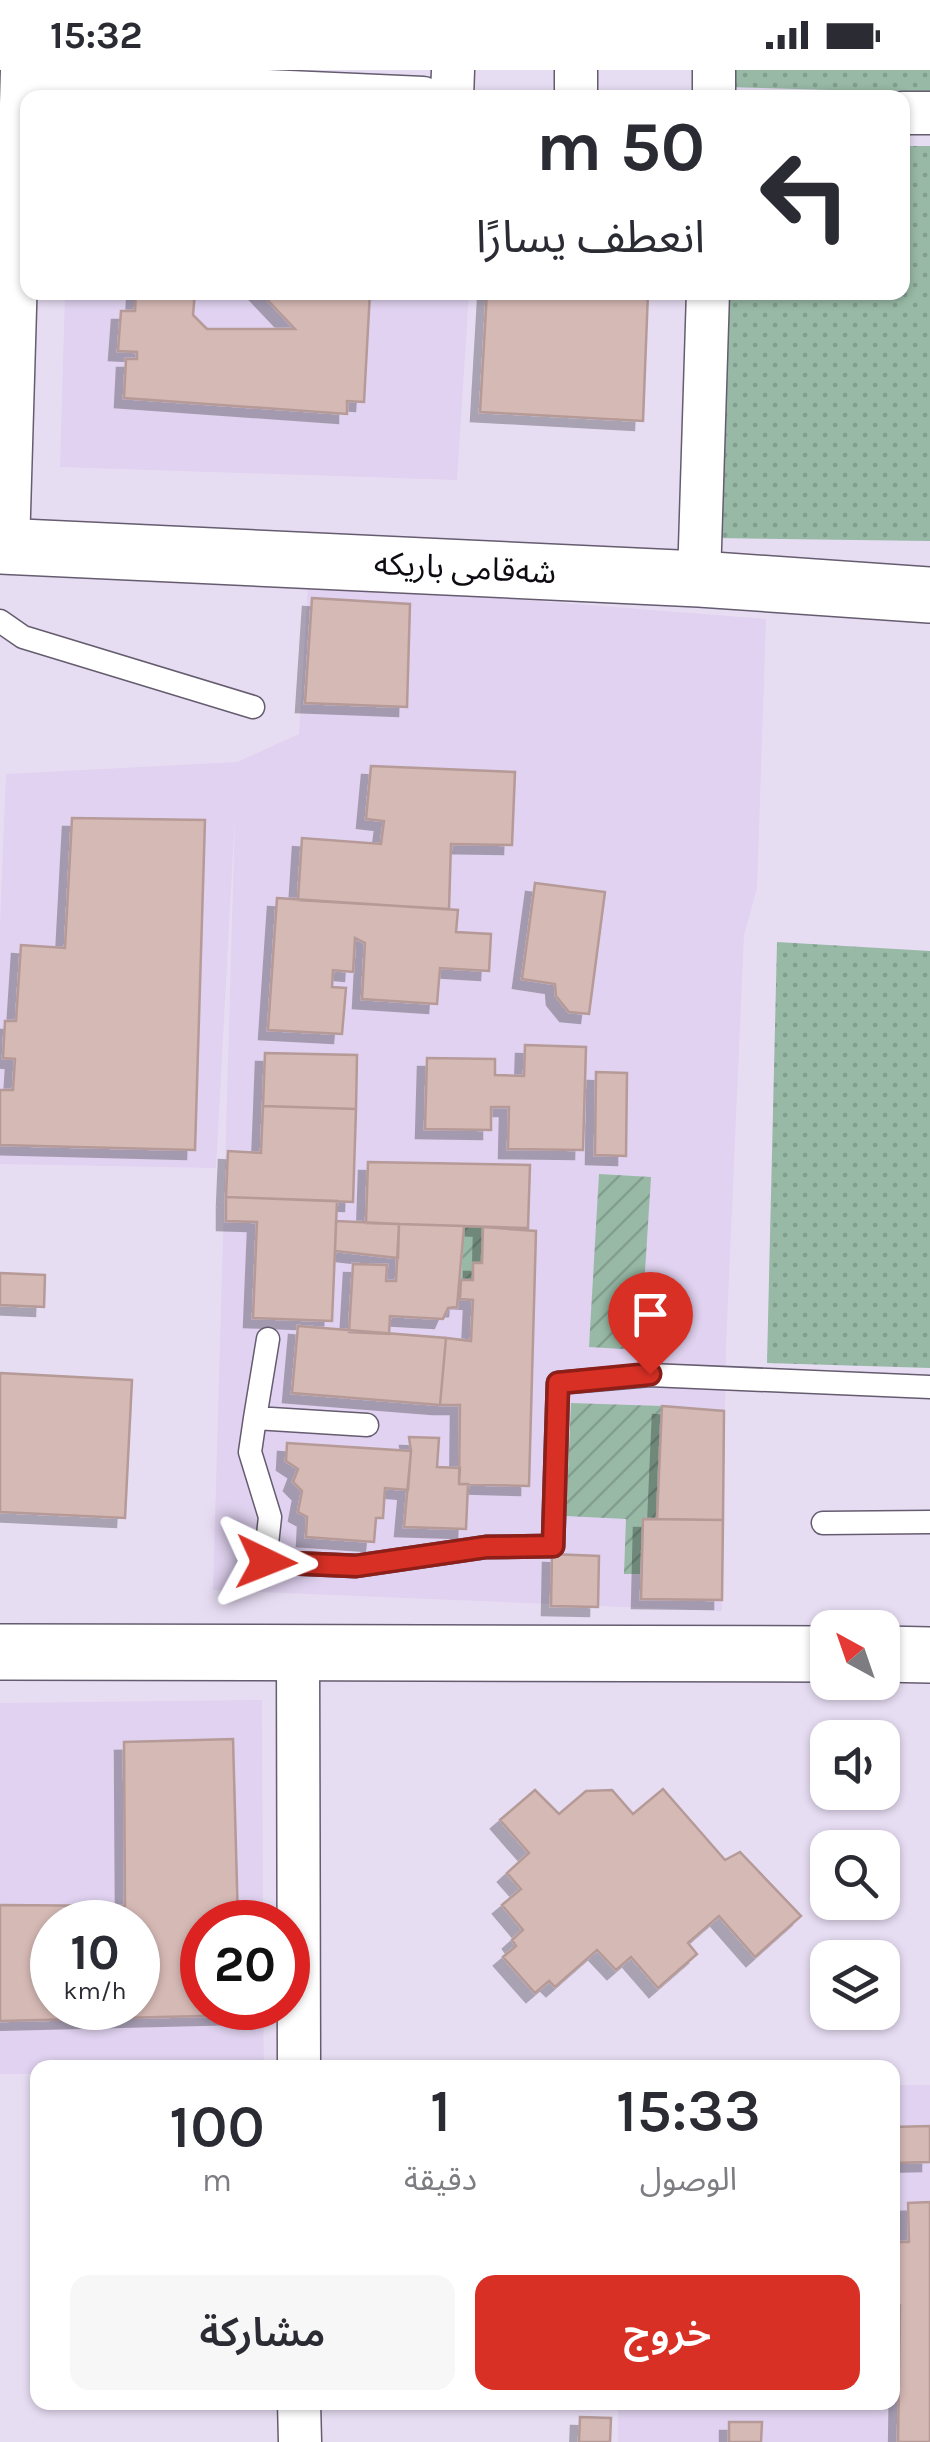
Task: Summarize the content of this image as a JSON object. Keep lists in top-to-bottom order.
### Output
{
  "streets": {
    "street": ["شەقامی باریکە"]
  },
  "north": "top left",
  "page": {
    "status": "15:32",
    "turn": ["50 m", "انعطف يسارًا"],
    "speed": "10 km/h",
    "limit": "20",
    "eta": [
      "15:33",
      "الوصول",
      "1",
      "دقيقة",
      "100",
      "m"
    ],
    "buttons": ["خروج", "مشاركة"]
  }
}
